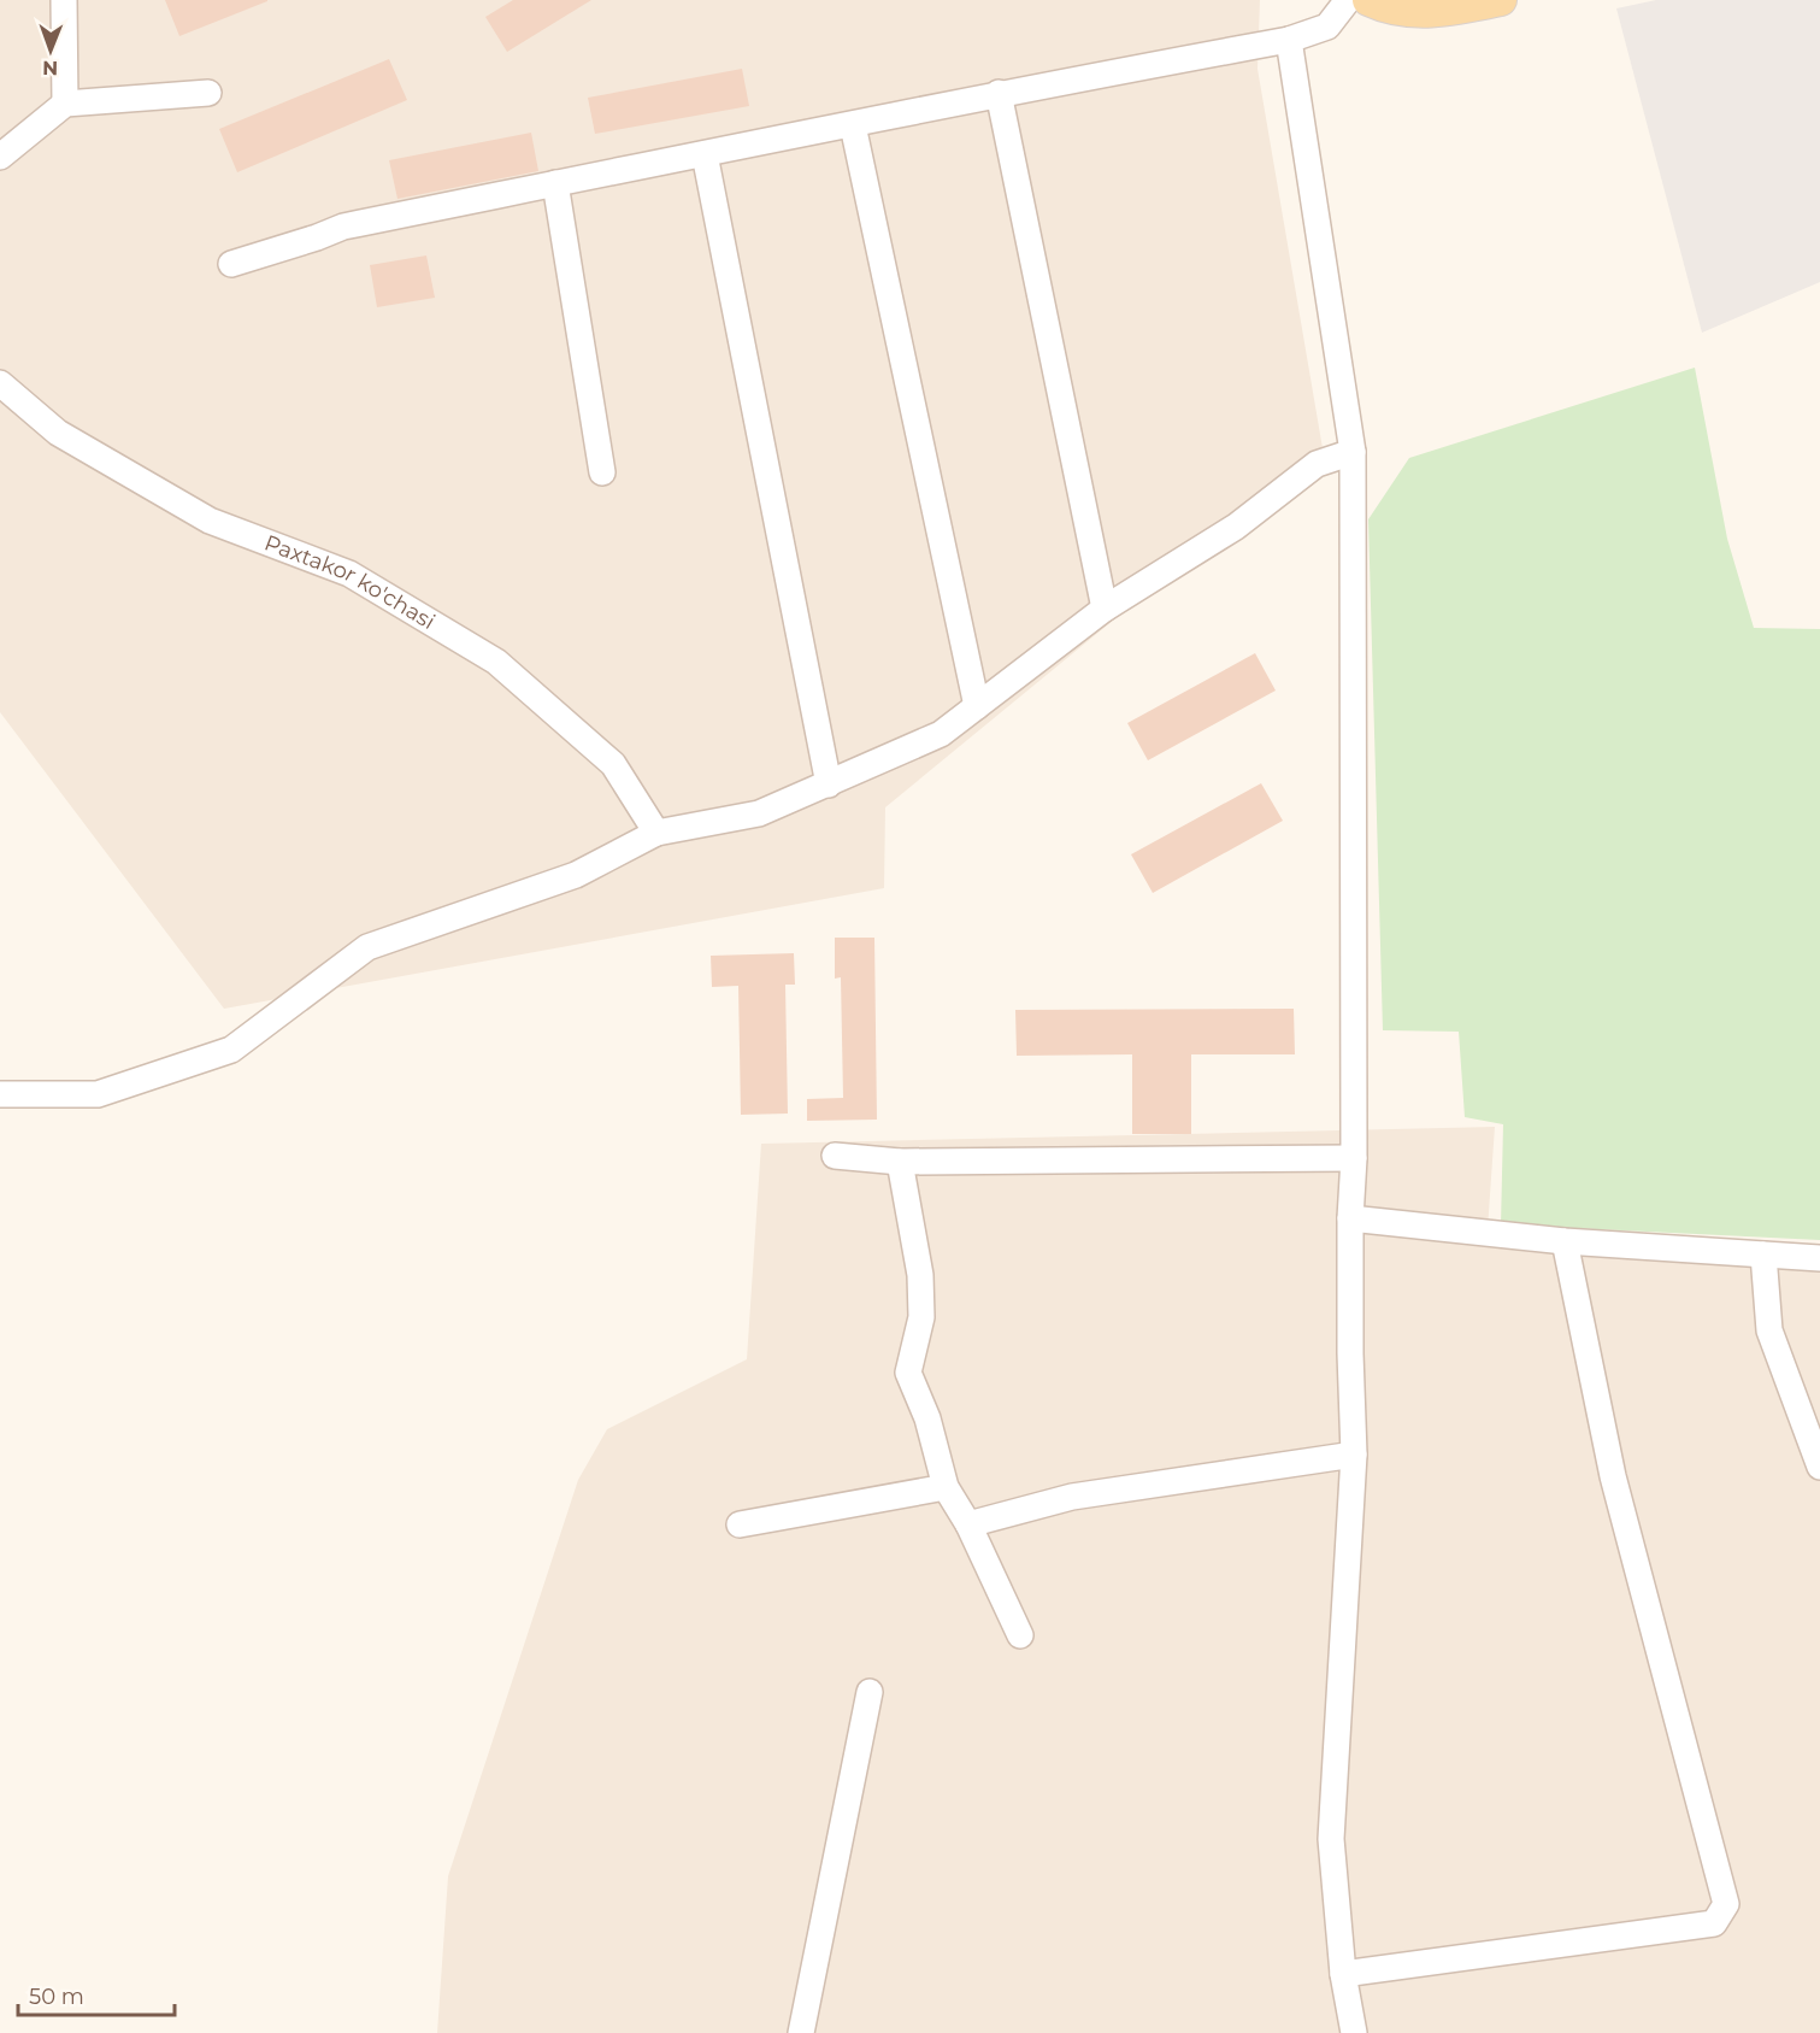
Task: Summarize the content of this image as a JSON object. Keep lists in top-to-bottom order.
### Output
{
  "streets": {
    "street": ["Paxtakor ko'chasi"]
  },
  "scale_bar": "50 m",
  "north": "bottom"
}
